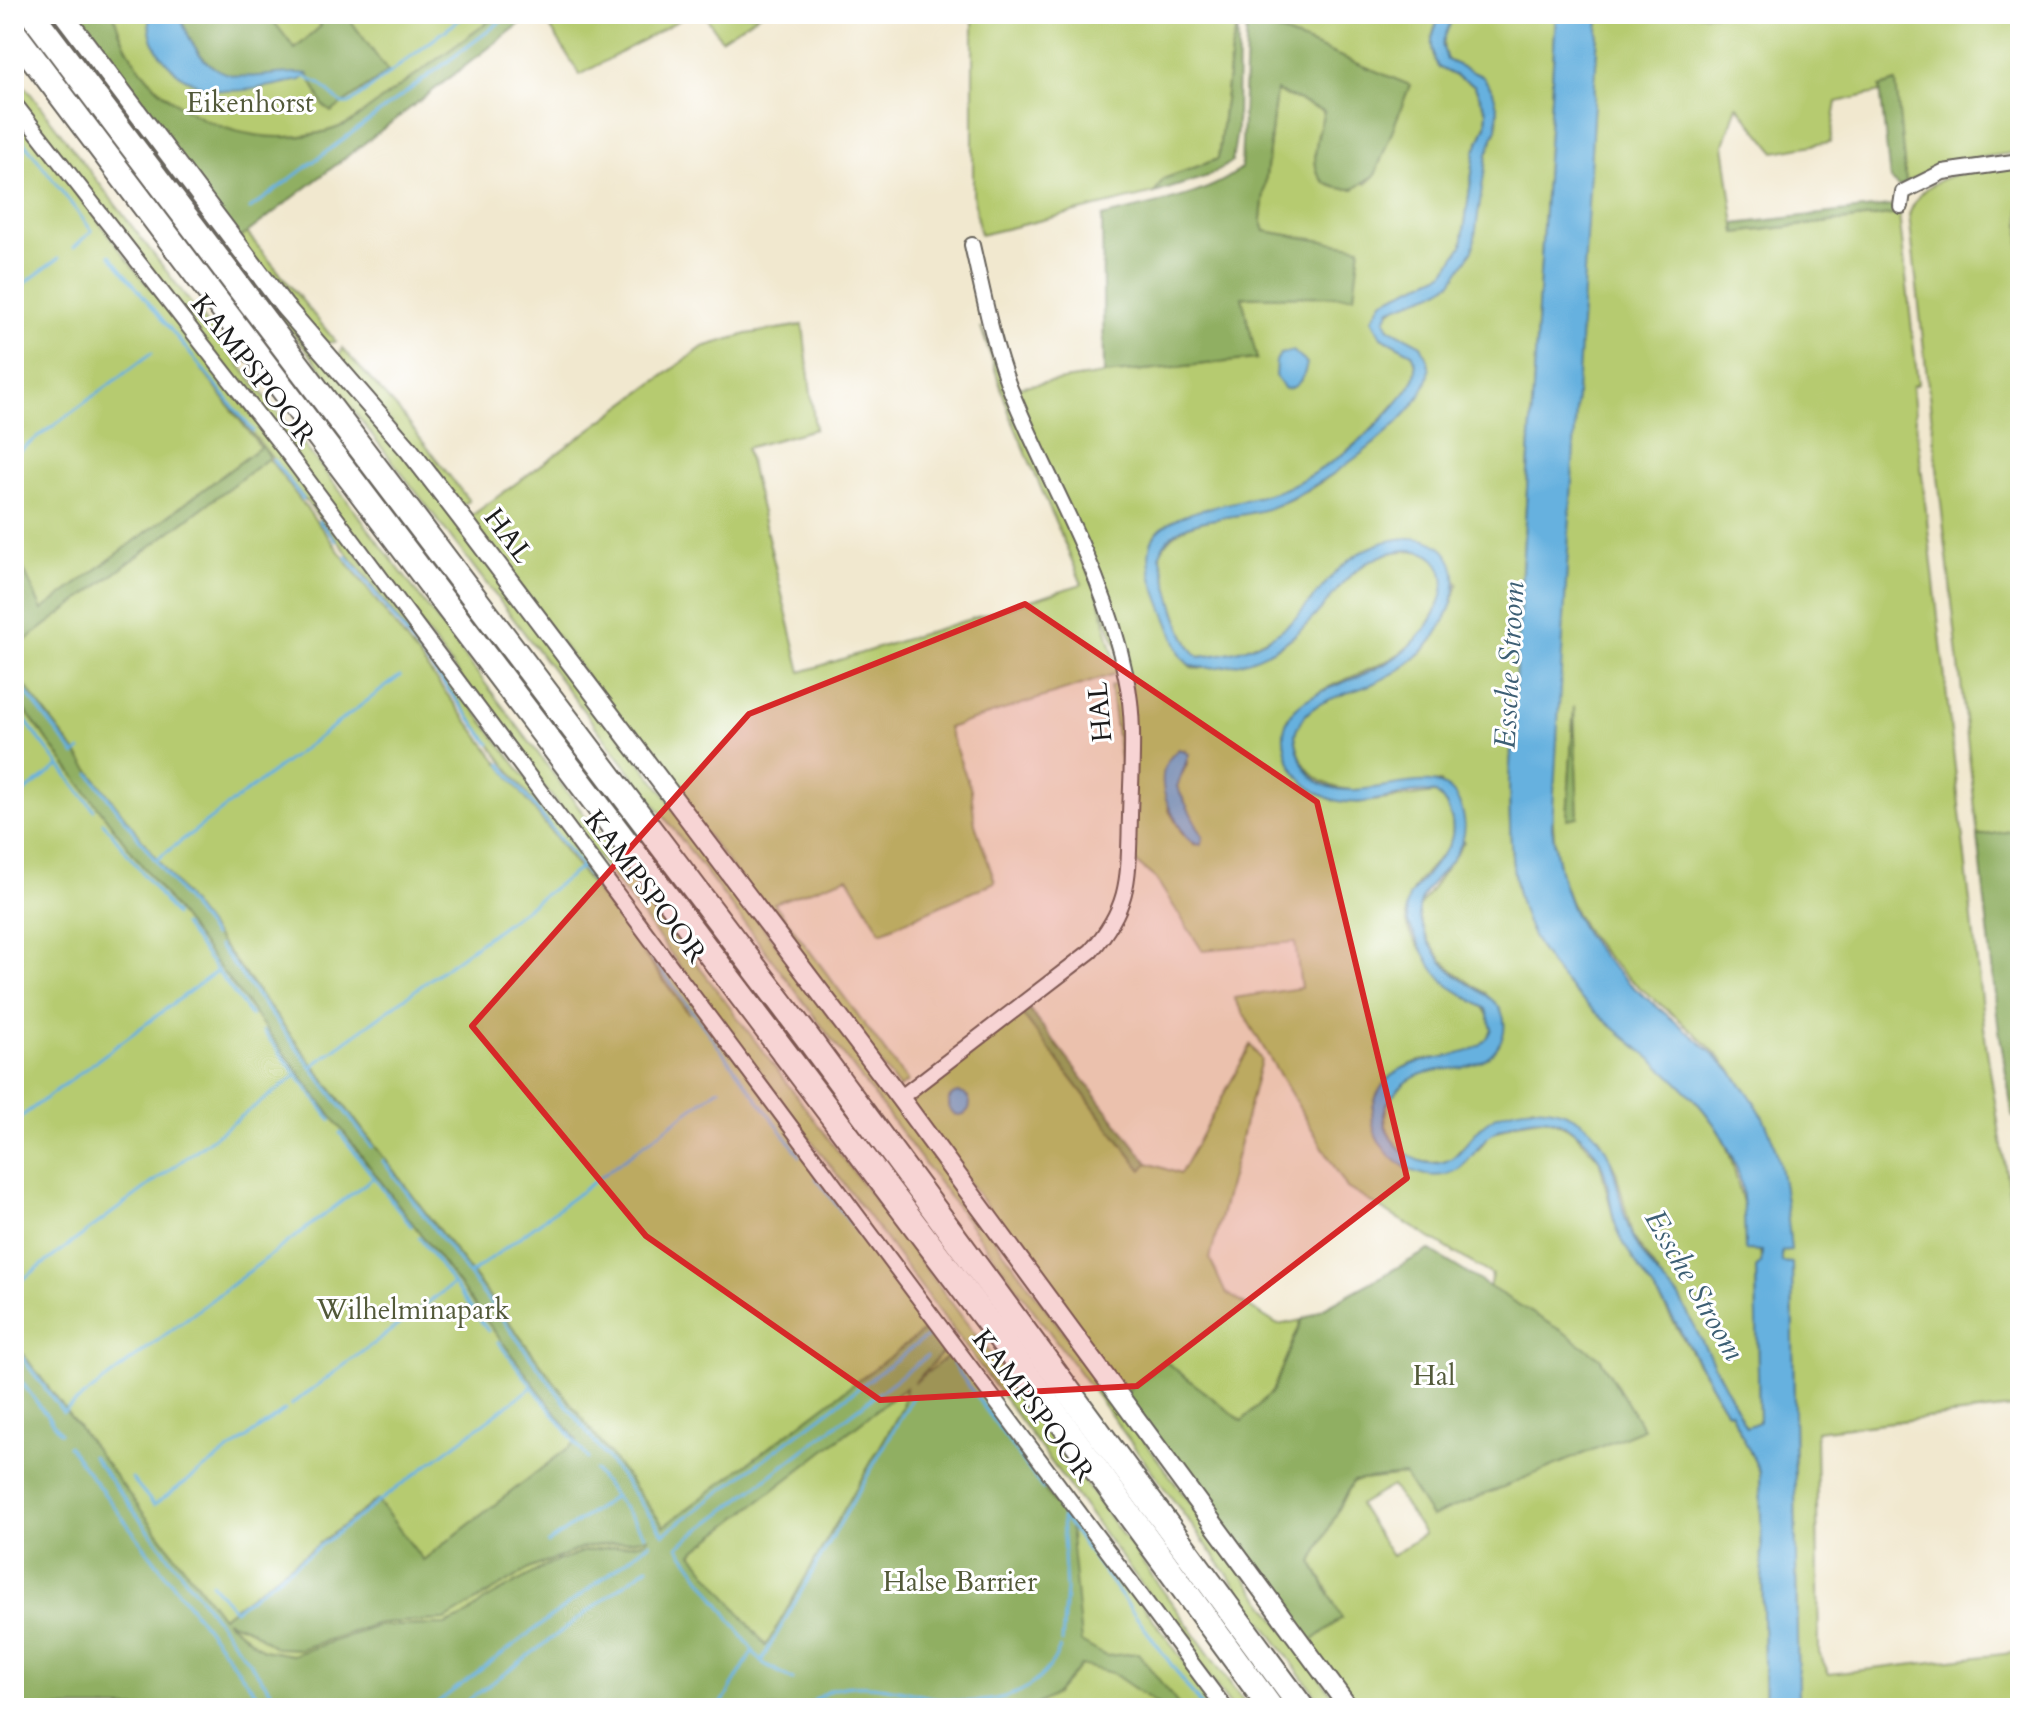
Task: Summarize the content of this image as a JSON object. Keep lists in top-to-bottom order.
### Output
{
  "streets": {
    "street": ["KAMPSPOOR", "HAL"]
  },
  "water": ["Essche Stroom"],
  "parks": [
    "Eikenhorst",
    "Wilhelminapark",
    "Hal",
    "Halse Barrier"
  ]
}
